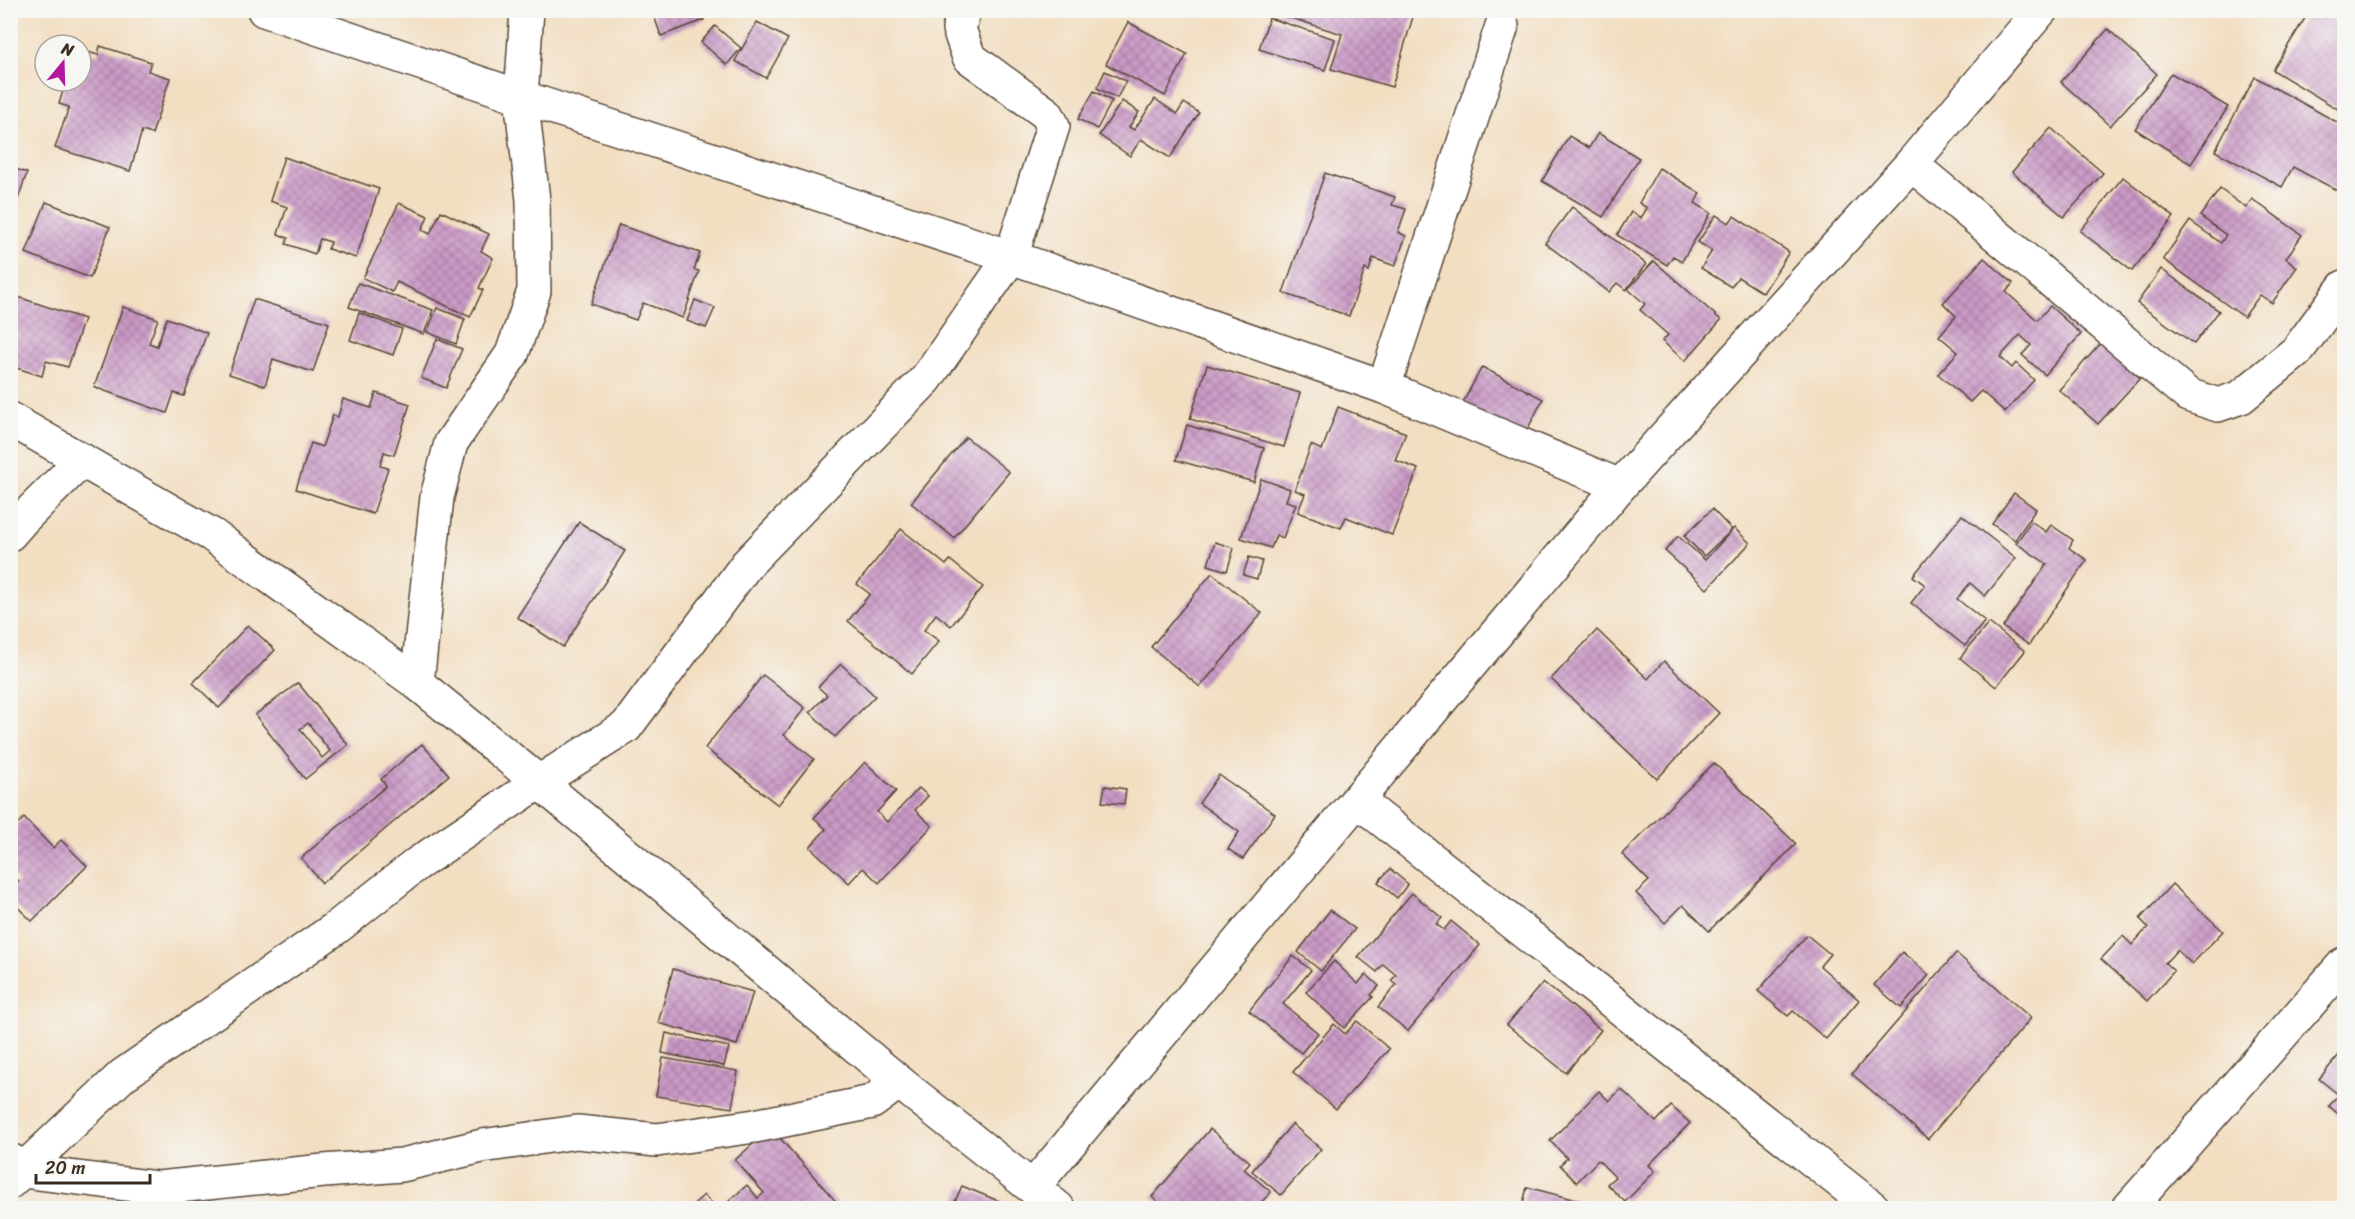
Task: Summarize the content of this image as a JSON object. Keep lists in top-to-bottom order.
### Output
{
  "scale_bar": "20 m",
  "north": "top"
}
